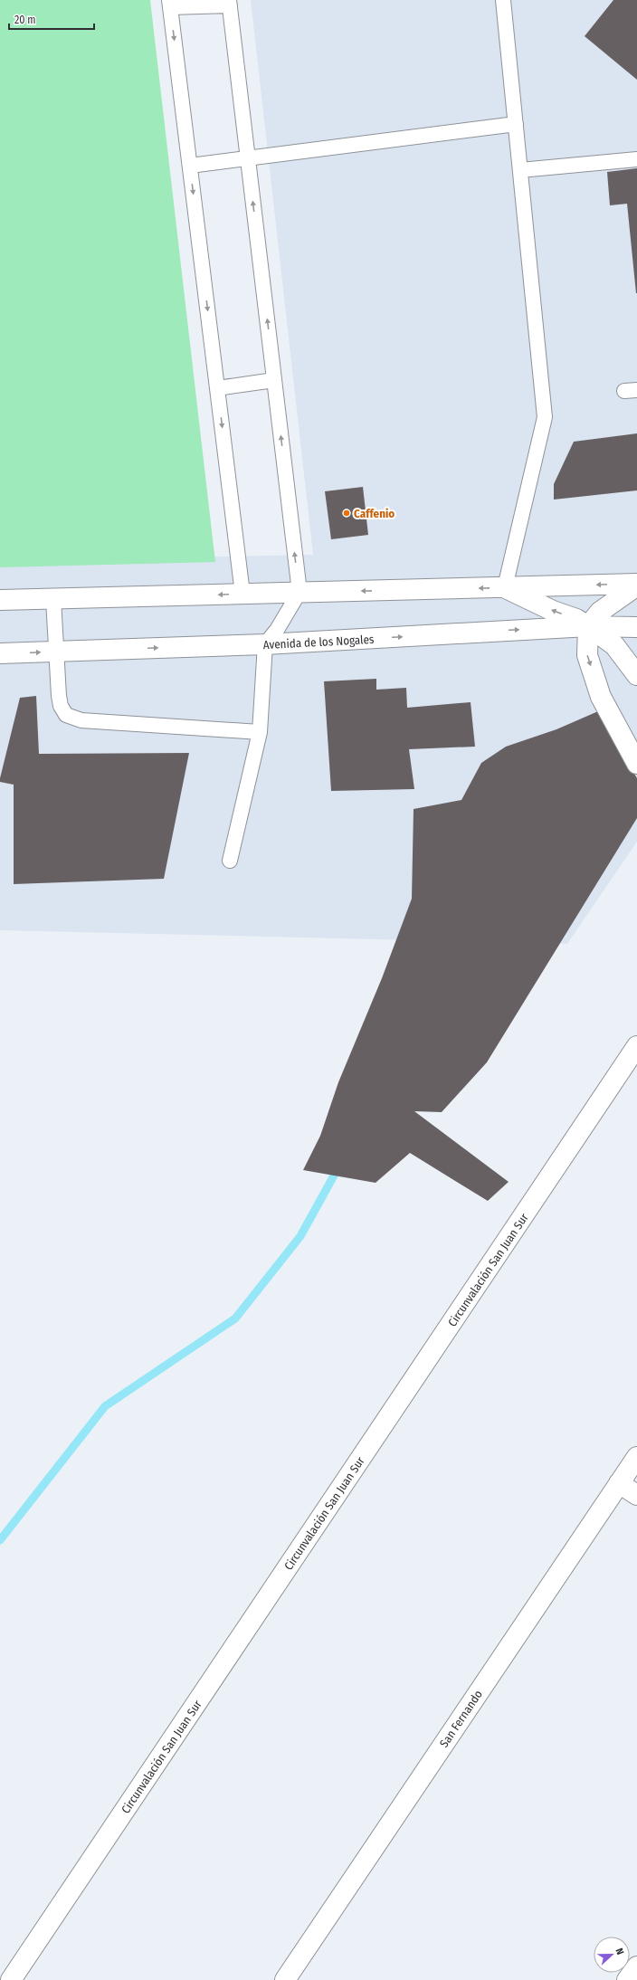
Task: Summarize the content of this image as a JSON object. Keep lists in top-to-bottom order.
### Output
{
  "streets": {
    "street": ["Avenida de los Nogales", "Circunvalación San Juan Sur", "San Fernando"]
  },
  "places": ["Caffenio"],
  "scale_bar": "20 m",
  "north": "right"
}
